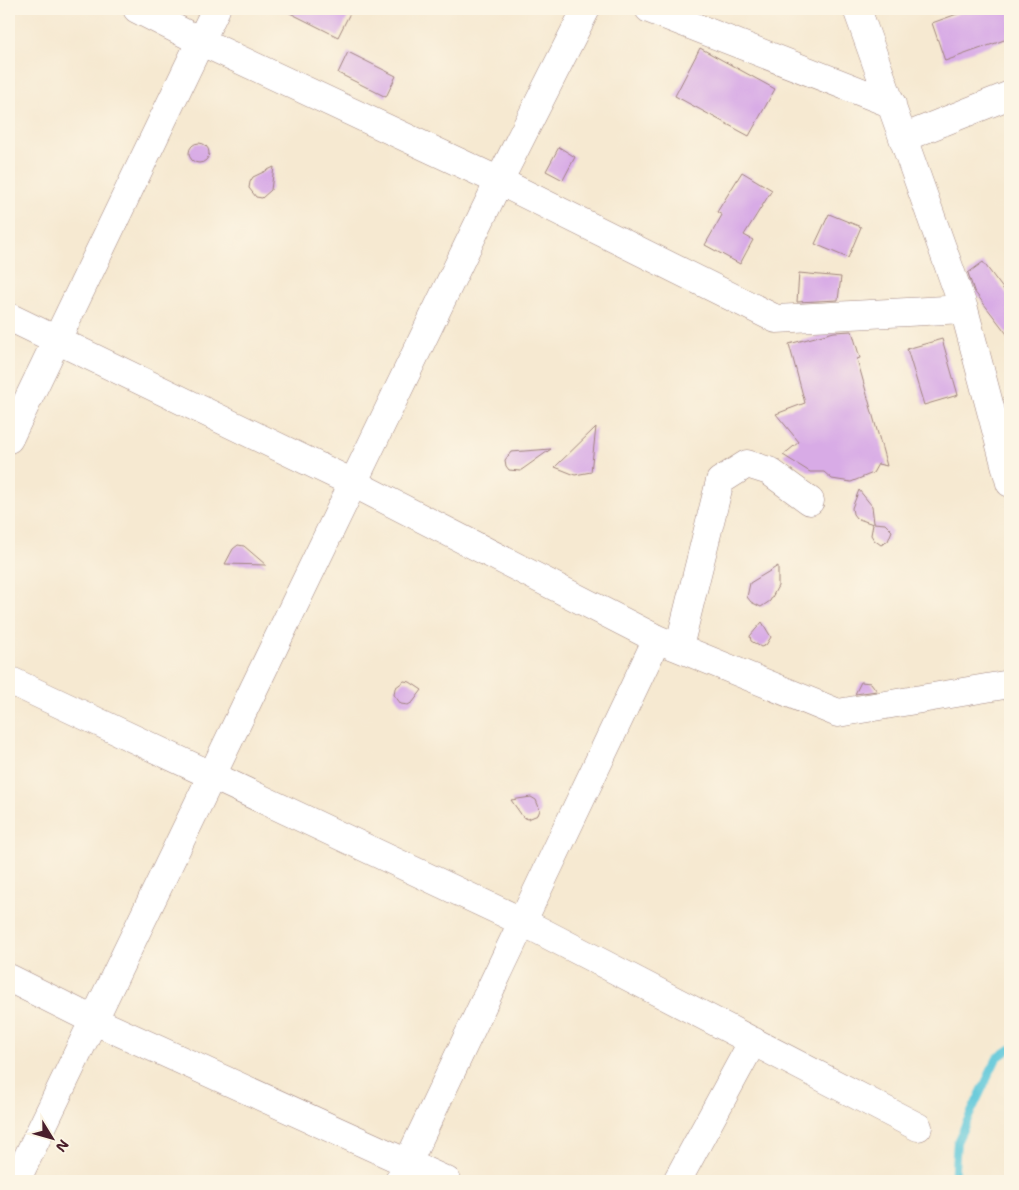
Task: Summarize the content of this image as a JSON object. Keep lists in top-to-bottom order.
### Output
{
  "north": "bottom right"
}
